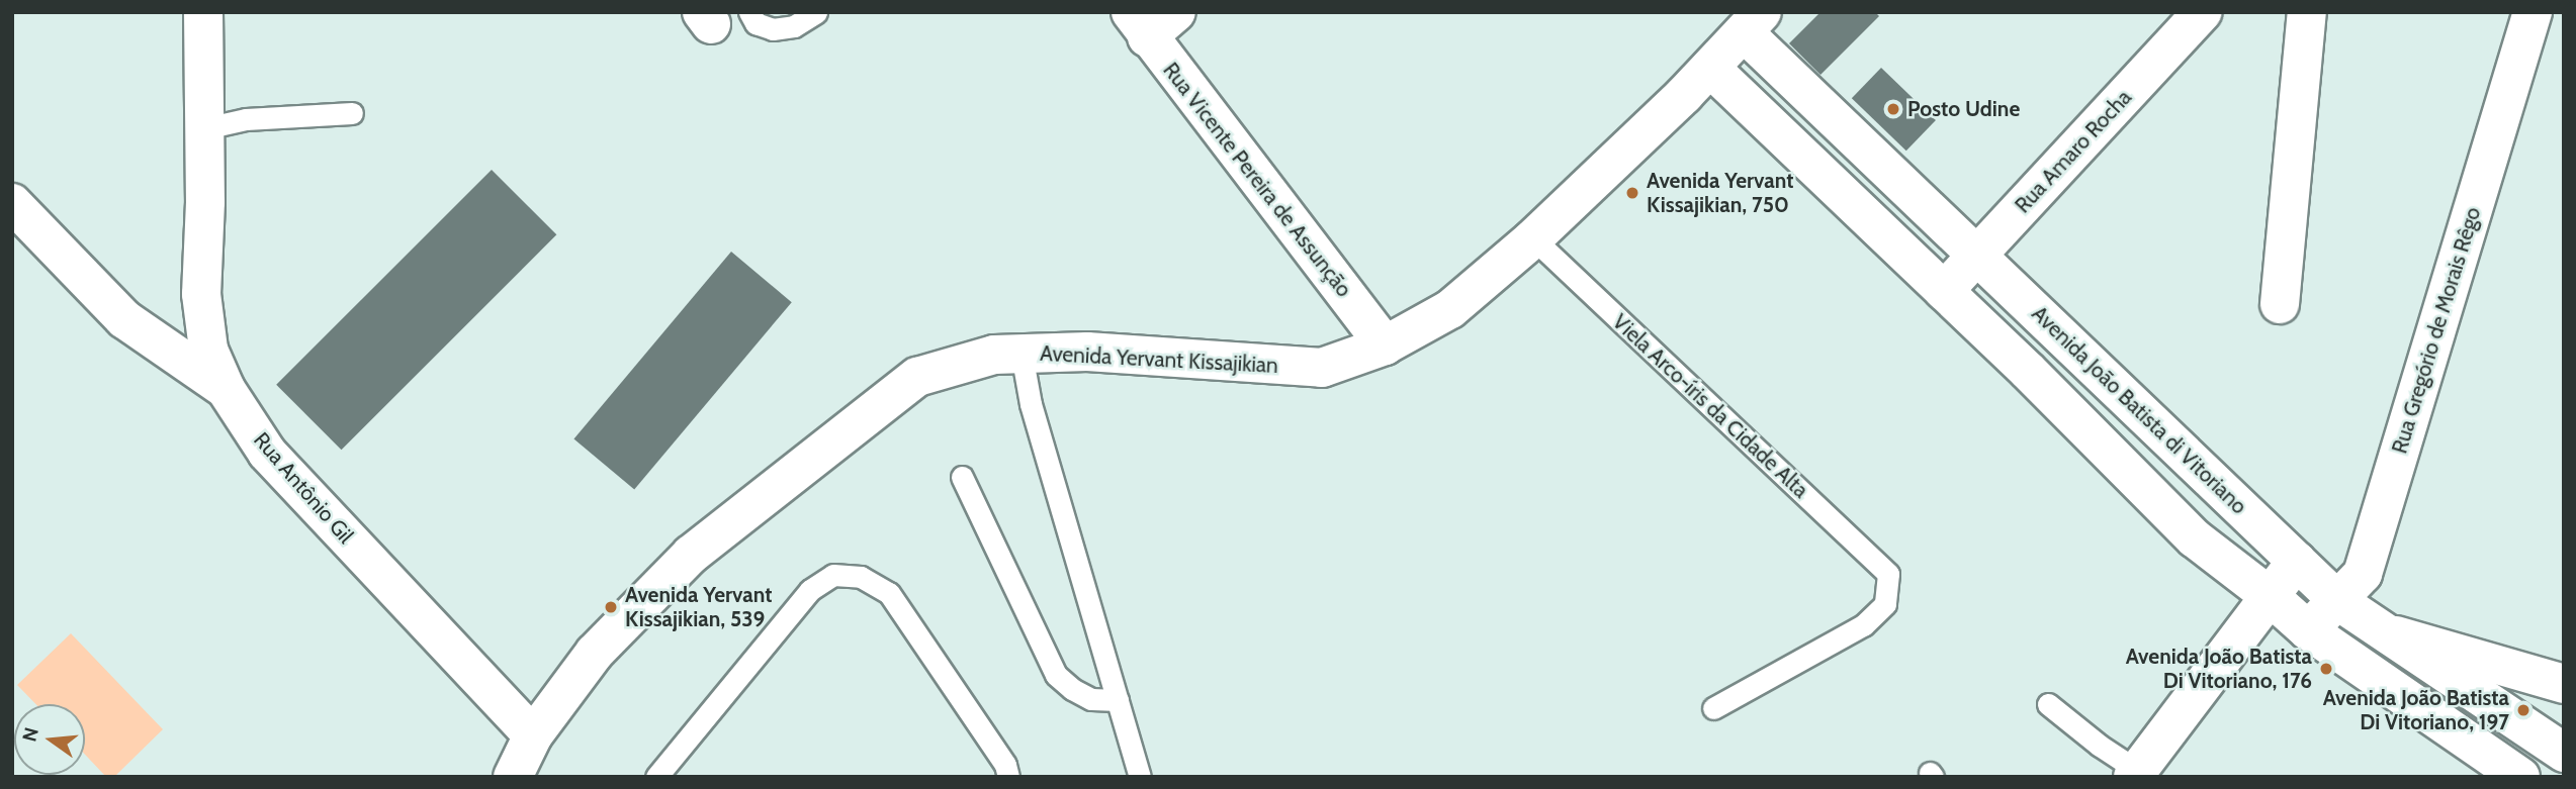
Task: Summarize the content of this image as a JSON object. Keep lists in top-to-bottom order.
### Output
{
  "streets": {
    "street": [
      "Rua Amaro Rocha",
      "Rua Vicente Pereira de Assunção",
      "Rua Gregório de Morais Rêgo",
      "Avenida Yervant Kissajikian",
      "Avenida João Batista di Vitoriano",
      "Rua Antônio Gil"
    ],
    "lane": ["Viela Arco-íris da Cidade Alta"]
  },
  "crossings": [
    ["Rua Amaro Rocha", "Avenida João Batista di Vitoriano"],
    ["Rua Vicente Pereira de Assunção", "Avenida Yervant Kissajikian"],
    ["Rua Gregório de Morais Rêgo", "Avenida João Batista di Vitoriano"],
    ["Avenida Yervant Kissajikian", "Viela Arco-íris da Cidade Alta"],
    ["Avenida Yervant Kissajikian", "Avenida João Batista di Vitoriano"],
    ["Avenida Yervant Kissajikian", "Rua Antônio Gil"]
  ],
  "places": [
    "Posto Udine",
    "Avenida Yervant Kissajikian, 750",
    "Avenida Yervant Kissajikian, 539",
    "Avenida João Batista Di Vitoriano, 176",
    "Avenida João Batista Di Vitoriano, 197"
  ],
  "north": "left"
}
